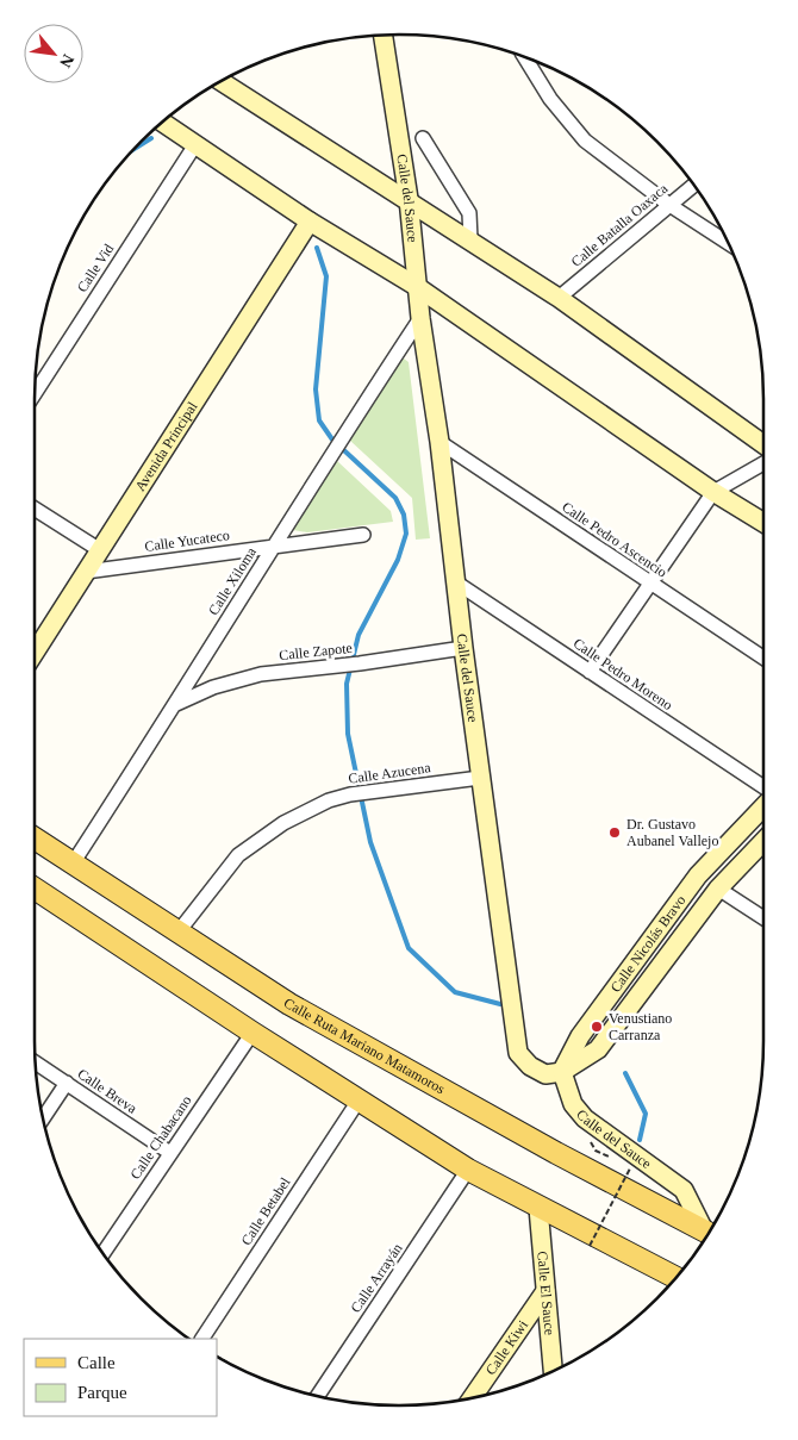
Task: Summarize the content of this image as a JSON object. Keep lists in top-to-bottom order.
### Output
{
  "streets": {
    "main road": [
      "Calle del Sauce",
      "Avenida Principal",
      "Calle Nicolás Bravo",
      "Calle Ruta Mariano Matamoros",
      "Calle El Sauce",
      "Calle Kiwi"
    ],
    "street": [
      "Calle Batalla Oaxaca",
      "Calle Vid",
      "Calle Pedro Ascencio",
      "Calle Yucateco",
      "Calle Xiloma",
      "Calle Zapote",
      "Calle Pedro Moreno",
      "Calle Azucena",
      "Calle Breva",
      "Calle Chabacano",
      "Calle Betabel",
      "Calle Arrayán"
    ]
  },
  "crossings": [
    ["Calle del Sauce", "Calle Pedro Ascencio"],
    ["Calle del Sauce", "Calle Xiloma"],
    ["Calle del Sauce", "Calle Zapote"],
    ["Calle del Sauce", "Calle Pedro Moreno"],
    ["Calle del Sauce", "Calle Azucena"],
    ["Calle del Sauce", "Calle Nicolás Bravo"],
    ["Avenida Principal", "Calle Yucateco"],
    ["Calle Yucateco", "Calle Xiloma"],
    ["Calle Xiloma", "Calle Zapote"],
    ["Calle Xiloma", "Calle Ruta Mariano Matamoros"],
    ["Calle Azucena", "Calle Ruta Mariano Matamoros"],
    ["Calle Breva", "Calle Chabacano"],
    ["Calle El Sauce", "Calle Kiwi"]
  ],
  "places": ["Dr. Gustavo Aubanel Vallejo", "Venustiano Carranza"],
  "legend": ["Calle", "Parque"],
  "north": "bottom right"
}
